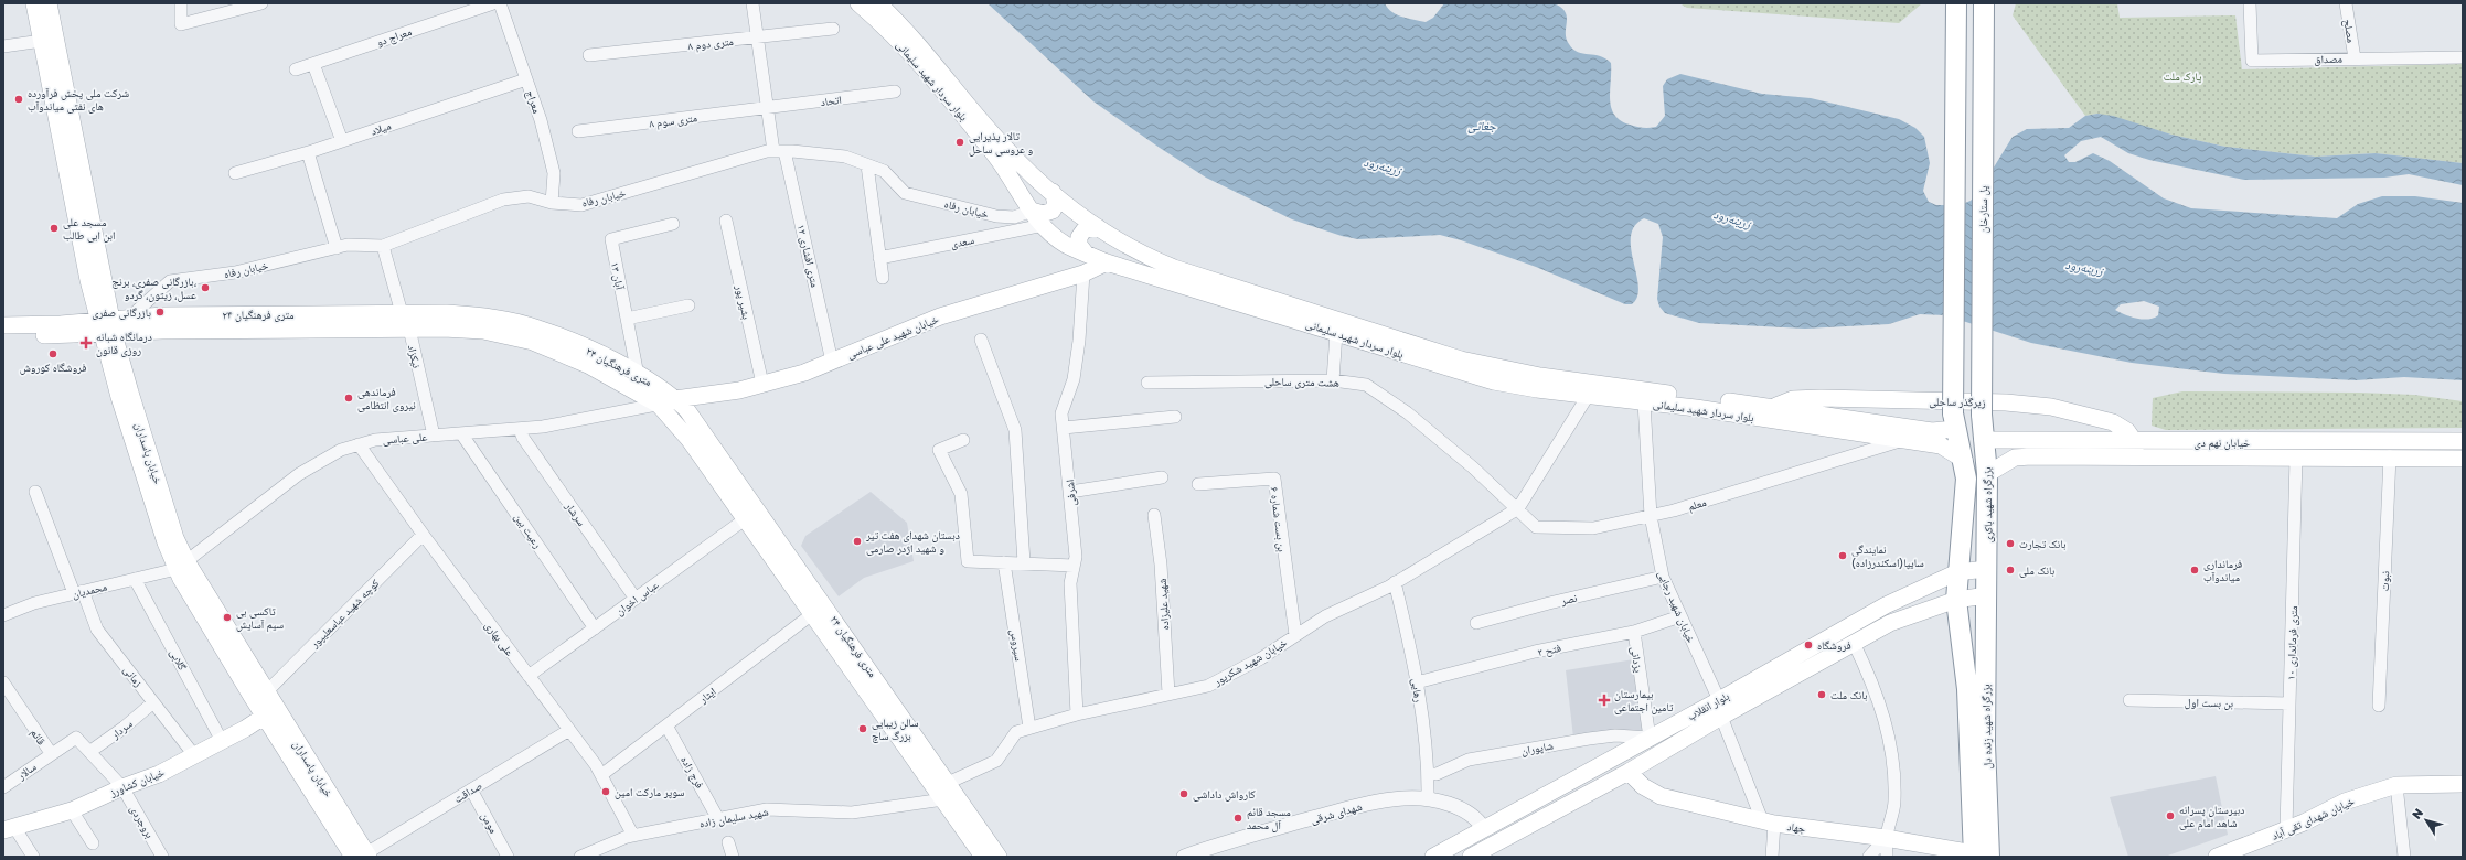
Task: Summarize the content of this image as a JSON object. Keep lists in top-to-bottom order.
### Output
{
  "streets": {
    "highway": ["پل ستارخان", "بزرگراه شهید باکری", "بزرگراه شهید زنده دل"],
    "main road": [
      "بلوار سردار شهید سلیمانی",
      "۲۴ متری فرهنگیان",
      "خیابان شهید علی عباسی",
      "زیرگذر ساحلی",
      "خیابان نهم دی",
      "خیابان پاسداران",
      "بلوار انقلاب",
      "خیابان کشاورز",
      "خیابان شهدای تقی آباد",
      "جهاد"
    ],
    "street": [
      "مصلح",
      "معراج دو",
      "۸ متری دوم",
      "مصداق",
      "اتحاد",
      "معراج",
      "۸ متری سوم",
      "میلاد",
      "خیابان رفاه",
      "سعدی",
      "۱۲ متری افشاری",
      "۱۳ آبان",
      "بشیر پور",
      "نیکزاد",
      "هشت متری ساحلی",
      "علی عباسی",
      "اشرفی",
      "معلم",
      "سرشار",
      "بن بست شماره ۶",
      "رعیت بین",
      "نبوت",
      "محمدیان",
      "عباس اخوان",
      "نصر",
      "شهید علیزاده",
      "خیابان شهید رجایی",
      "کوچه شهید عباسعلیپور",
      "علی بهاری",
      "۱۰ متری فرمانداری",
      "سیروس",
      "فتح ۲",
      "گلابی",
      "یزدانی",
      "خیابان شهید شکرپور",
      "زمانی",
      "رهایی",
      "ایثار",
      "بن بست اول",
      "سردار",
      "قائم",
      "شاپوران",
      "سالار",
      "فرج زاده",
      "صداقت",
      "شهدای شرقی",
      "شهید سلیمان زاده",
      "بروجردی",
      "مومن"
    ]
  },
  "crossings": [
    ["مصلح", "مصداق"],
    ["۸ متری دوم", "۱۲ متری افشاری"],
    ["بلوار سردار شهید سلیمانی", "خیابان رفاه"],
    ["بلوار سردار شهید سلیمانی", "سعدی"],
    ["بلوار سردار شهید سلیمانی", "خیابان شهید علی عباسی"],
    ["بلوار سردار شهید سلیمانی", "زیرگذر ساحلی"],
    ["بلوار سردار شهید سلیمانی", "معلم"],
    ["بلوار سردار شهید سلیمانی", "بزرگراه شهید باکری"],
    ["بلوار سردار شهید سلیمانی", "خیابان شهید رجایی"],
    ["اتحاد", "۸ متری سوم"],
    ["اتحاد", "۱۲ متری افشاری"],
    ["معراج", "میلاد"],
    ["معراج", "خیابان رفاه"],
    ["۸ متری سوم", "۱۲ متری افشاری"],
    ["خیابان رفاه", "۱۲ متری افشاری"],
    ["خیابان رفاه", "۲۴ متری فرهنگیان"],
    ["پل ستارخان", "بزرگراه شهید باکری"],
    ["۱۲ متری افشاری", "خیابان شهید علی عباسی"],
    ["۱۳ آبان", "۲۴ متری فرهنگیان"],
    ["بشیر پور", "خیابان شهید علی عباسی"],
    ["۲۴ متری فرهنگیان", "خیابان شهید علی عباسی"],
    ["۲۴ متری فرهنگیان", "نیکزاد"],
    ["۲۴ متری فرهنگیان", "علی عباسی"],
    ["۲۴ متری فرهنگیان", "خیابان پاسداران"],
    ["۲۴ متری فرهنگیان", "عباس اخوان"],
    ["۲۴ متری فرهنگیان", "خیابان شهید شکرپور"],
    ["۲۴ متری فرهنگیان", "ایثار"],
    ["۲۴ متری فرهنگیان", "شهید سلیمان زاده"],
    ["خیابان شهید علی عباسی", "علی عباسی"],
    ["خیابان شهید علی عباسی", "اشرفی"],
    ["نیکزاد", "علی عباسی"],
    ["هشت متری ساحلی", "معلم"],
    ["هشت متری ساحلی", "خیابان شهید شکرپور"],
    ["زیرگذر ساحلی", "خیابان نهم دی"],
    ["علی عباسی", "خیابان پاسداران"],
    ["علی عباسی", "سرشار"],
    ["علی عباسی", "رعیت بین"],
    ["علی عباسی", "محمدیان"],
    ["علی عباسی", "علی بهاری"],
    ["خیابان نهم دی", "بزرگراه شهید باکری"],
    ["خیابان نهم دی", "نبوت"],
    ["خیابان نهم دی", "۱۰ متری فرمانداری"],
    ["خیابان پاسداران", "محمدیان"],
    ["خیابان پاسداران", "کوچه شهید عباسعلیپور"],
    ["خیابان پاسداران", "خیابان کشاورز"],
    ["اشرفی", "خیابان شهید شکرپور"],
    ["معلم", "خیابان شهید رجایی"],
    ["معلم", "خیابان شهید شکرپور"],
    ["بزرگراه شهید باکری", "بلوار انقلاب"],
    ["بزرگراه شهید باکری", "بزرگراه شهید زنده دل"],
    ["سرشار", "عباس اخوان"],
    ["بن بست شماره ۶", "خیابان شهید شکرپور"],
    ["رعیت بین", "عباس اخوان"],
    ["محمدیان", "گلابی"],
    ["محمدیان", "زمانی"],
    ["عباس اخوان", "علی بهاری"],
    ["نصر", "خیابان شهید رجایی"],
    ["شهید علیزاده", "خیابان شهید شکرپور"],
    ["خیابان شهید رجایی", "فتح ۲"],
    ["خیابان شهید رجایی", "بلوار انقلاب"],
    ["کوچه شهید عباسعلیپور", "علی بهاری"],
    ["علی بهاری", "ایثار"],
    ["علی بهاری", "صداقت"],
    ["علی بهاری", "شهید سلیمان زاده"],
    ["۱۰ متری فرمانداری", "بن بست اول"],
    ["۱۰ متری فرمانداری", "خیابان شهدای تقی آباد"],
    ["سیروس", "خیابان شهید شکرپور"],
    ["فتح ۲", "یزدانی"],
    ["فتح ۲", "رهایی"],
    ["گلابی", "خیابان کشاورز"],
    ["یزدانی", "بلوار انقلاب"],
    ["یزدانی", "شاپوران"],
    ["خیابان شهید شکرپور", "رهایی"],
    ["زمانی", "سردار"],
    ["زمانی", "خیابان کشاورز"],
    ["رهایی", "شاپوران"],
    ["رهایی", "شهدای شرقی"],
    ["ایثار", "فرج زاده"],
    ["بلوار انقلاب", "بزرگراه شهید زنده دل"],
    ["بلوار انقلاب", "شاپوران"],
    ["بلوار انقلاب", "شهدای شرقی"],
    ["بلوار انقلاب", "جهاد"],
    ["بزرگراه شهید زنده دل", "جهاد"],
    ["سردار", "قائم"],
    ["قائم", "سالار"],
    ["قائم", "خیابان کشاورز"],
    ["قائم", "بروجردی"],
    ["فرج زاده", "شهید سلیمان زاده"],
    ["خیابان کشاورز", "بروجردی"],
    ["صداقت", "مومن"]
  ],
  "water": ["جغاتی", "زرینه‌رود"],
  "parks": ["پارک ملت"],
  "places": {
    "other": [
      "شرکت ملی پخش فرآورده های نفتی میاندوآب",
      "تالار پذیرایی و عروسی ساحل",
      "مسجد علی ابن ابی طالب",
      "بازرگانی صفری، برنج، عسل، زیتون، گردو",
      "بازرگانی صفری",
      "فروشگاه کوروش",
      "فرماندهی نیروی انتظامی",
      "دبستان شهدای هفت تیر و شهید اژدر صارمی",
      "بانک تجارت",
      "نمایندگی سایپا(اسکندرزاده)",
      "بانک ملی",
      "فرمانداری میاندوآب",
      "تاکسی بی سیم آسایش",
      "فروشگاه",
      "بانک ملت",
      "سالن زیبایی بزرگ ساچ",
      "سوپر مارکت امین",
      "کارواش داداشی",
      "دبیرستان پسرانه شاهد امام علی",
      "مسجد قائم آل محمد"
    ],
    "health": ["درمانگاه شبانه روزی قانون", "بیمارستان تامین اجتماعی"]
  },
  "north": "top left"
}
